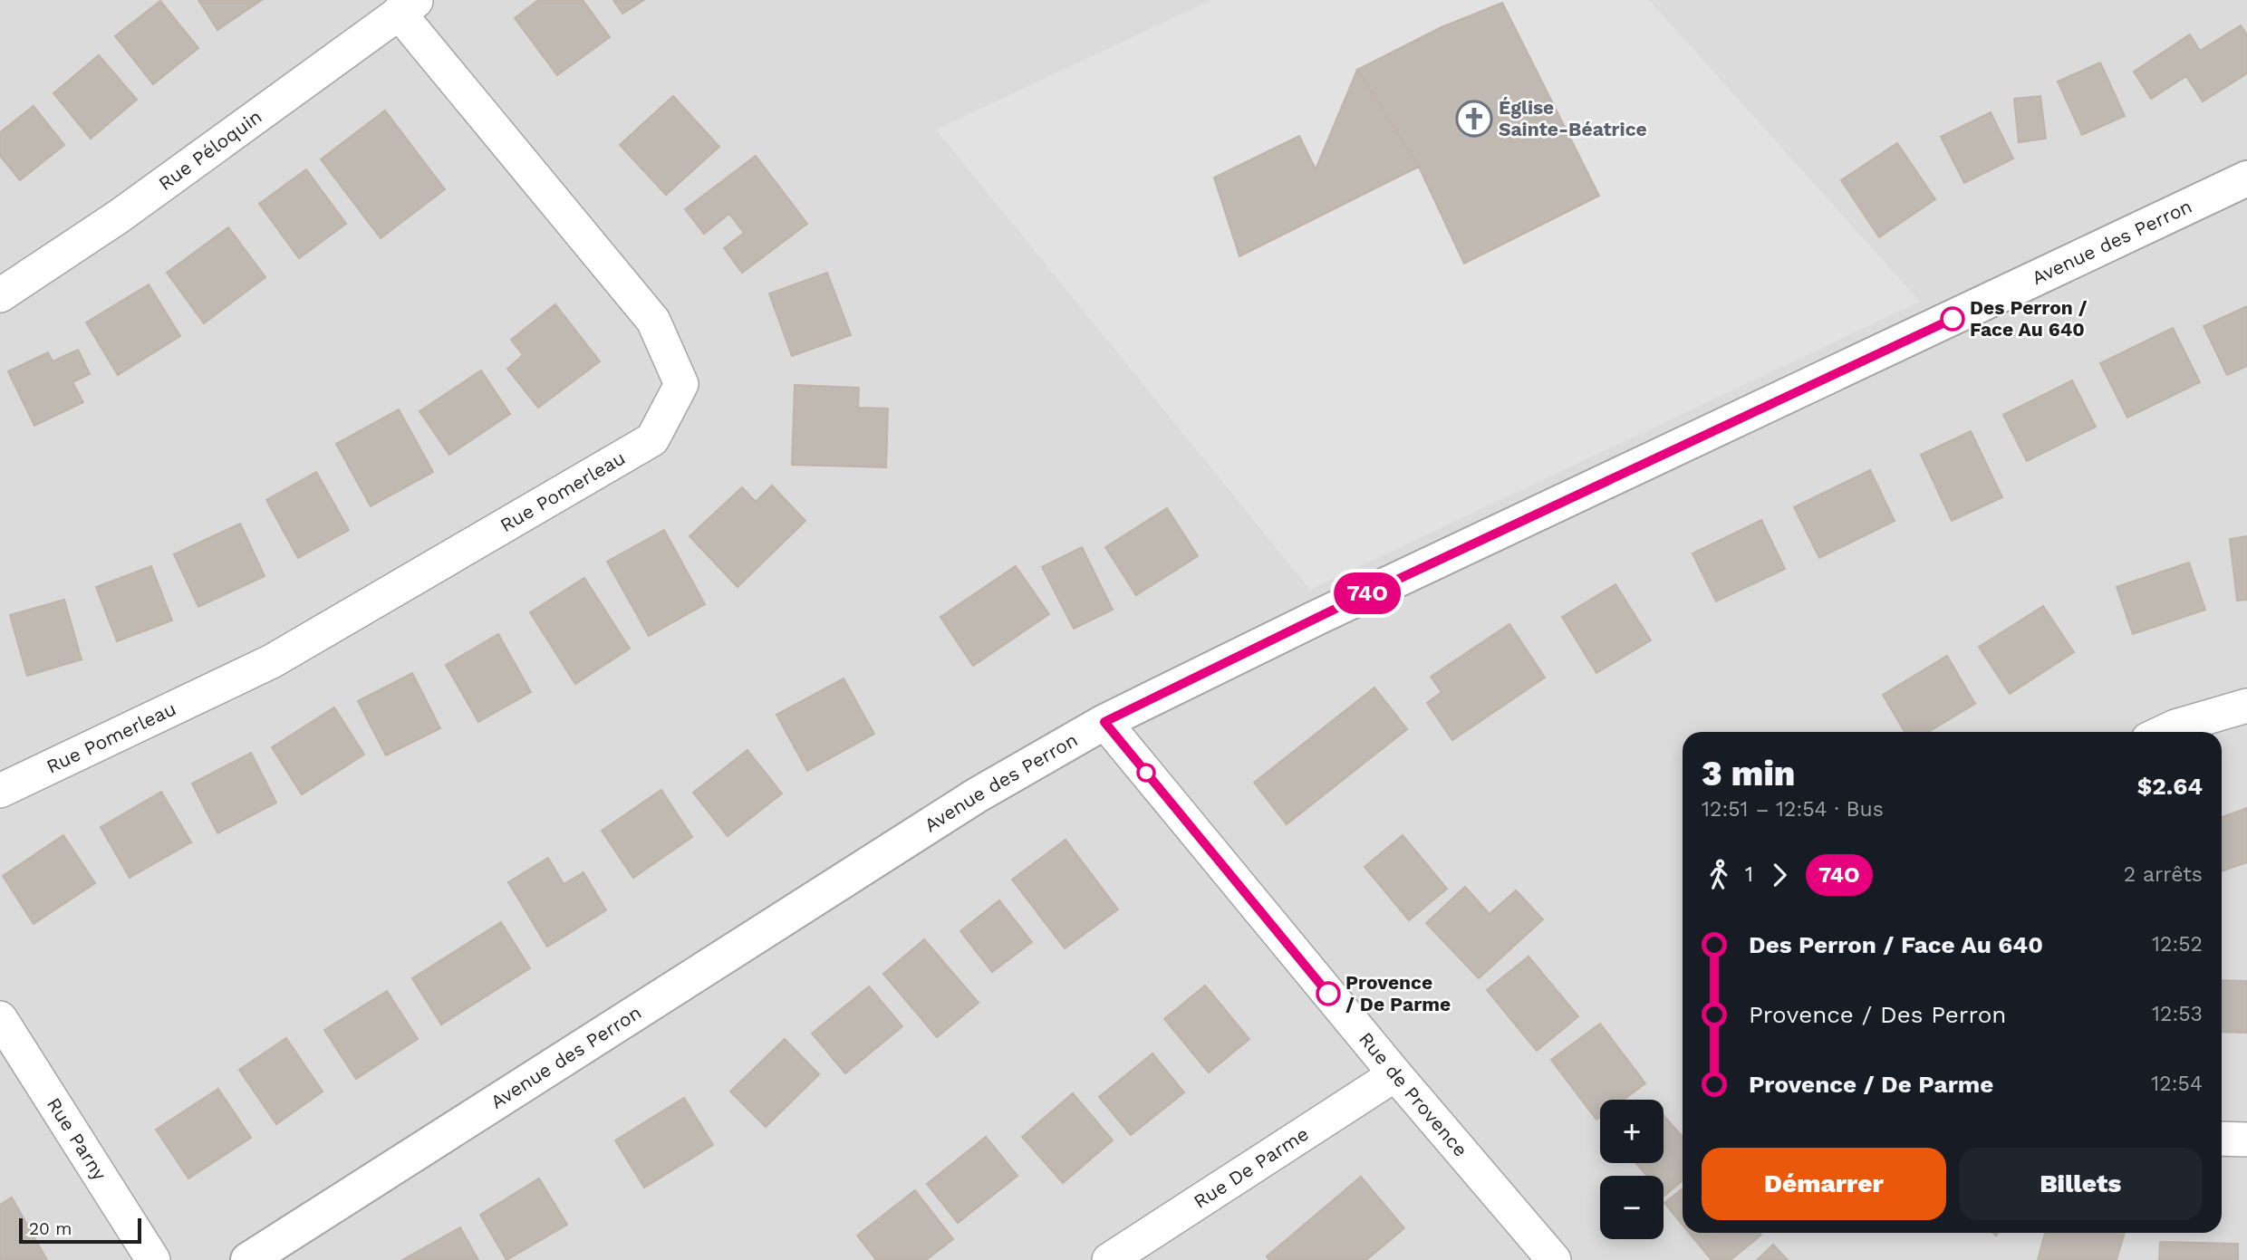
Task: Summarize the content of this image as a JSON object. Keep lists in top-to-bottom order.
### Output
{
  "streets": {
    "street": [
      "Rue Péloquin",
      "Avenue des Perron",
      "Rue Pomerleau",
      "Rue de Provence",
      "Rue Parny",
      "Rue De Parme"
    ]
  },
  "crossings": [
    ["Rue Péloquin", "Rue Pomerleau"],
    ["Avenue des Perron", "Rue de Provence"],
    ["Rue de Provence", "Rue De Parme"]
  ],
  "places": {
    "church": ["Église Sainte-Béatrice"],
    "other": ["Des Perron / Face Au 640", "Provence / De Parme"]
  },
  "lines": ["bus line 74O"],
  "scale_bar": "20 m",
  "page": {
    "on_map": "74O",
    "heading": ["3 min", "12:51 – 12:54 · Bus", "$2.64"],
    "legs": ["1", "74O", "2 arrêts"],
    "list": [
      {
        "name": "Des Perron / Face Au 640",
        "value": "12:52"
      },
      {
        "name": "Provence / Des Perron",
        "value": "12:53"
      },
      {
        "name": "Provence / De Parme",
        "value": "12:54"
      }
    ],
    "map_buttons": ["+", "−"],
    "buttons": ["Démarrer", "Billets"],
    "scale": "20 m"
  }
}
